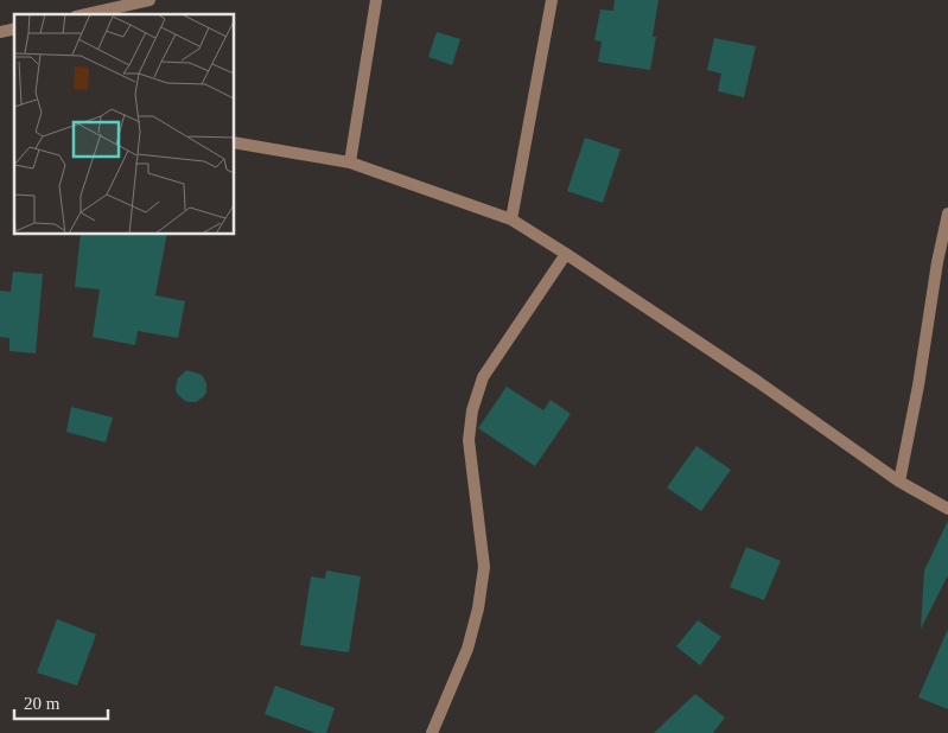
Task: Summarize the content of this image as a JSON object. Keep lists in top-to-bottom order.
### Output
{
  "scale_bar": "20 m"
}
